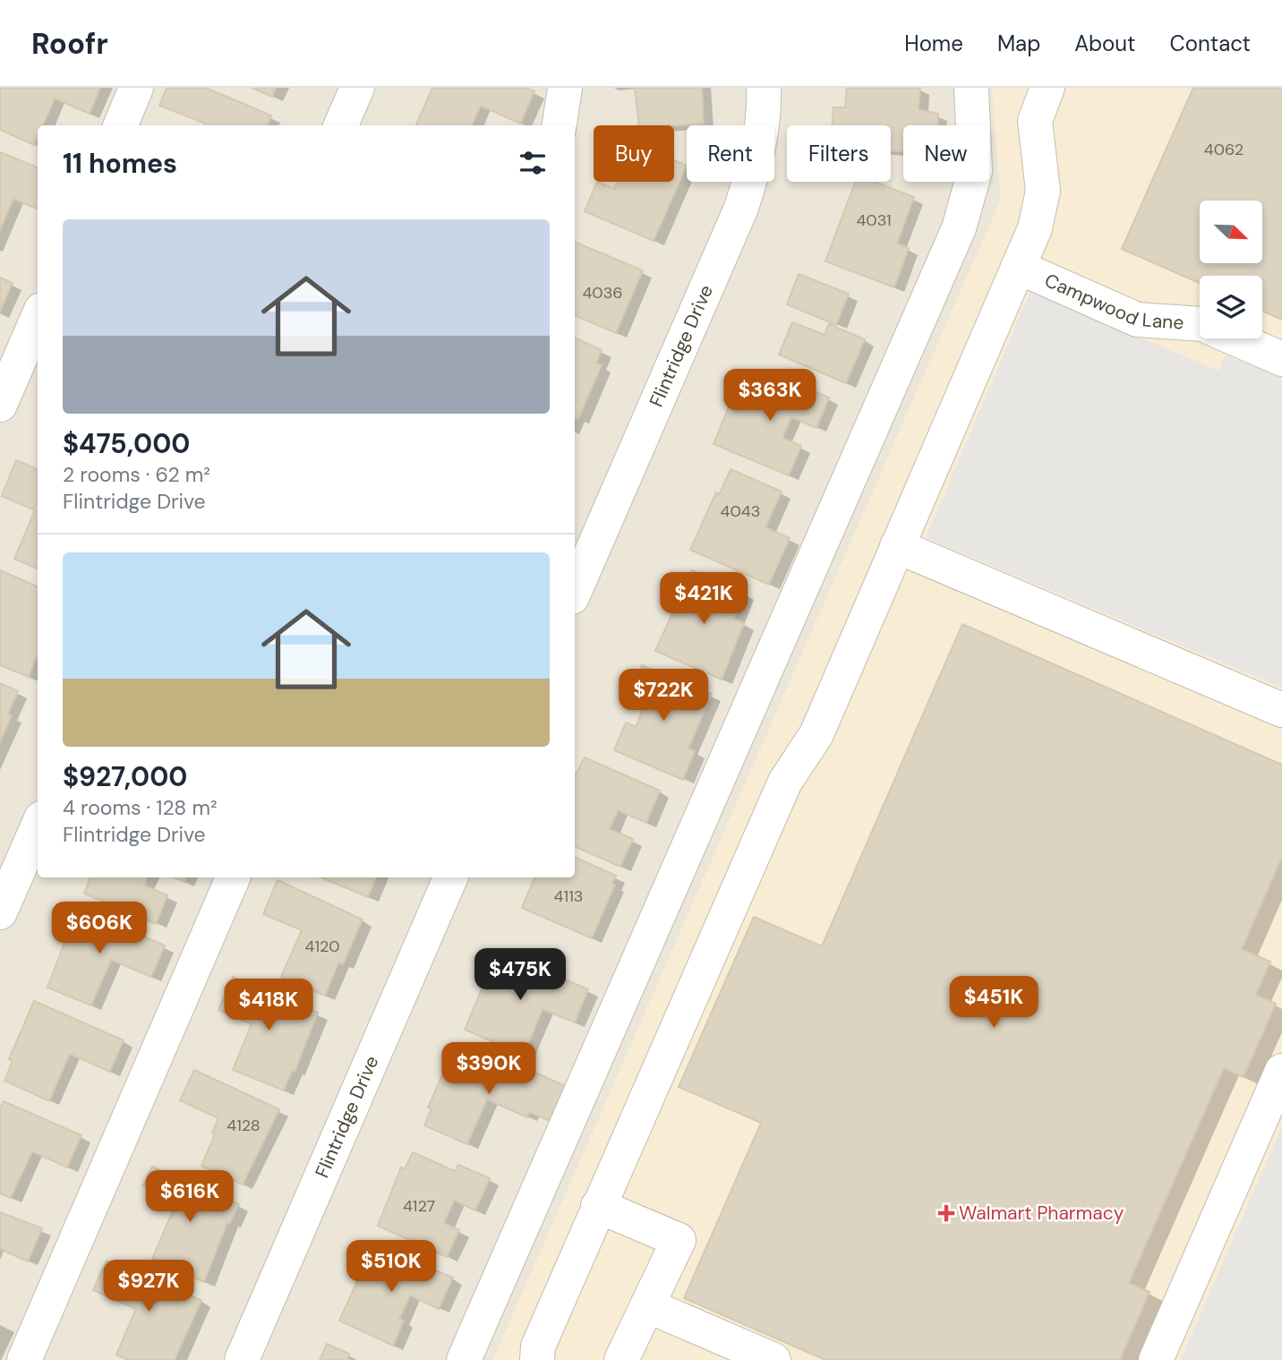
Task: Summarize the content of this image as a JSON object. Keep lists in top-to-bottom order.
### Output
{
  "streets": {
    "street": ["Campwood Lane", "Flintridge Drive"]
  },
  "places": {
    "health": ["Walmart Pharmacy"]
  },
  "house_numbers": [
    "4062",
    "4031",
    "4036",
    "4043",
    "4113",
    "4120",
    "4128",
    "4127"
  ],
  "north": "bottom right",
  "page": {
    "header": "Roofr",
    "nav": [
      "Home",
      "Map",
      "About",
      "Contact"
    ],
    "chip": [
      "Buy",
      "Rent",
      "Filters",
      "New"
    ],
    "heading": "11 homes",
    "list": [
      {
        "name": "$475,000",
        "note": "2 rooms · 62 m² · Flintridge Drive"
      },
      {
        "name": "$927,000",
        "note": "4 rooms · 128 m² · Flintridge Drive"
      }
    ],
    "price": [
      "$363K",
      "$421K",
      "$722K",
      "$606K",
      "$475K",
      "$451K",
      "$418K",
      "$390K",
      "$616K",
      "$510K",
      "$927K"
    ]
  }
}
